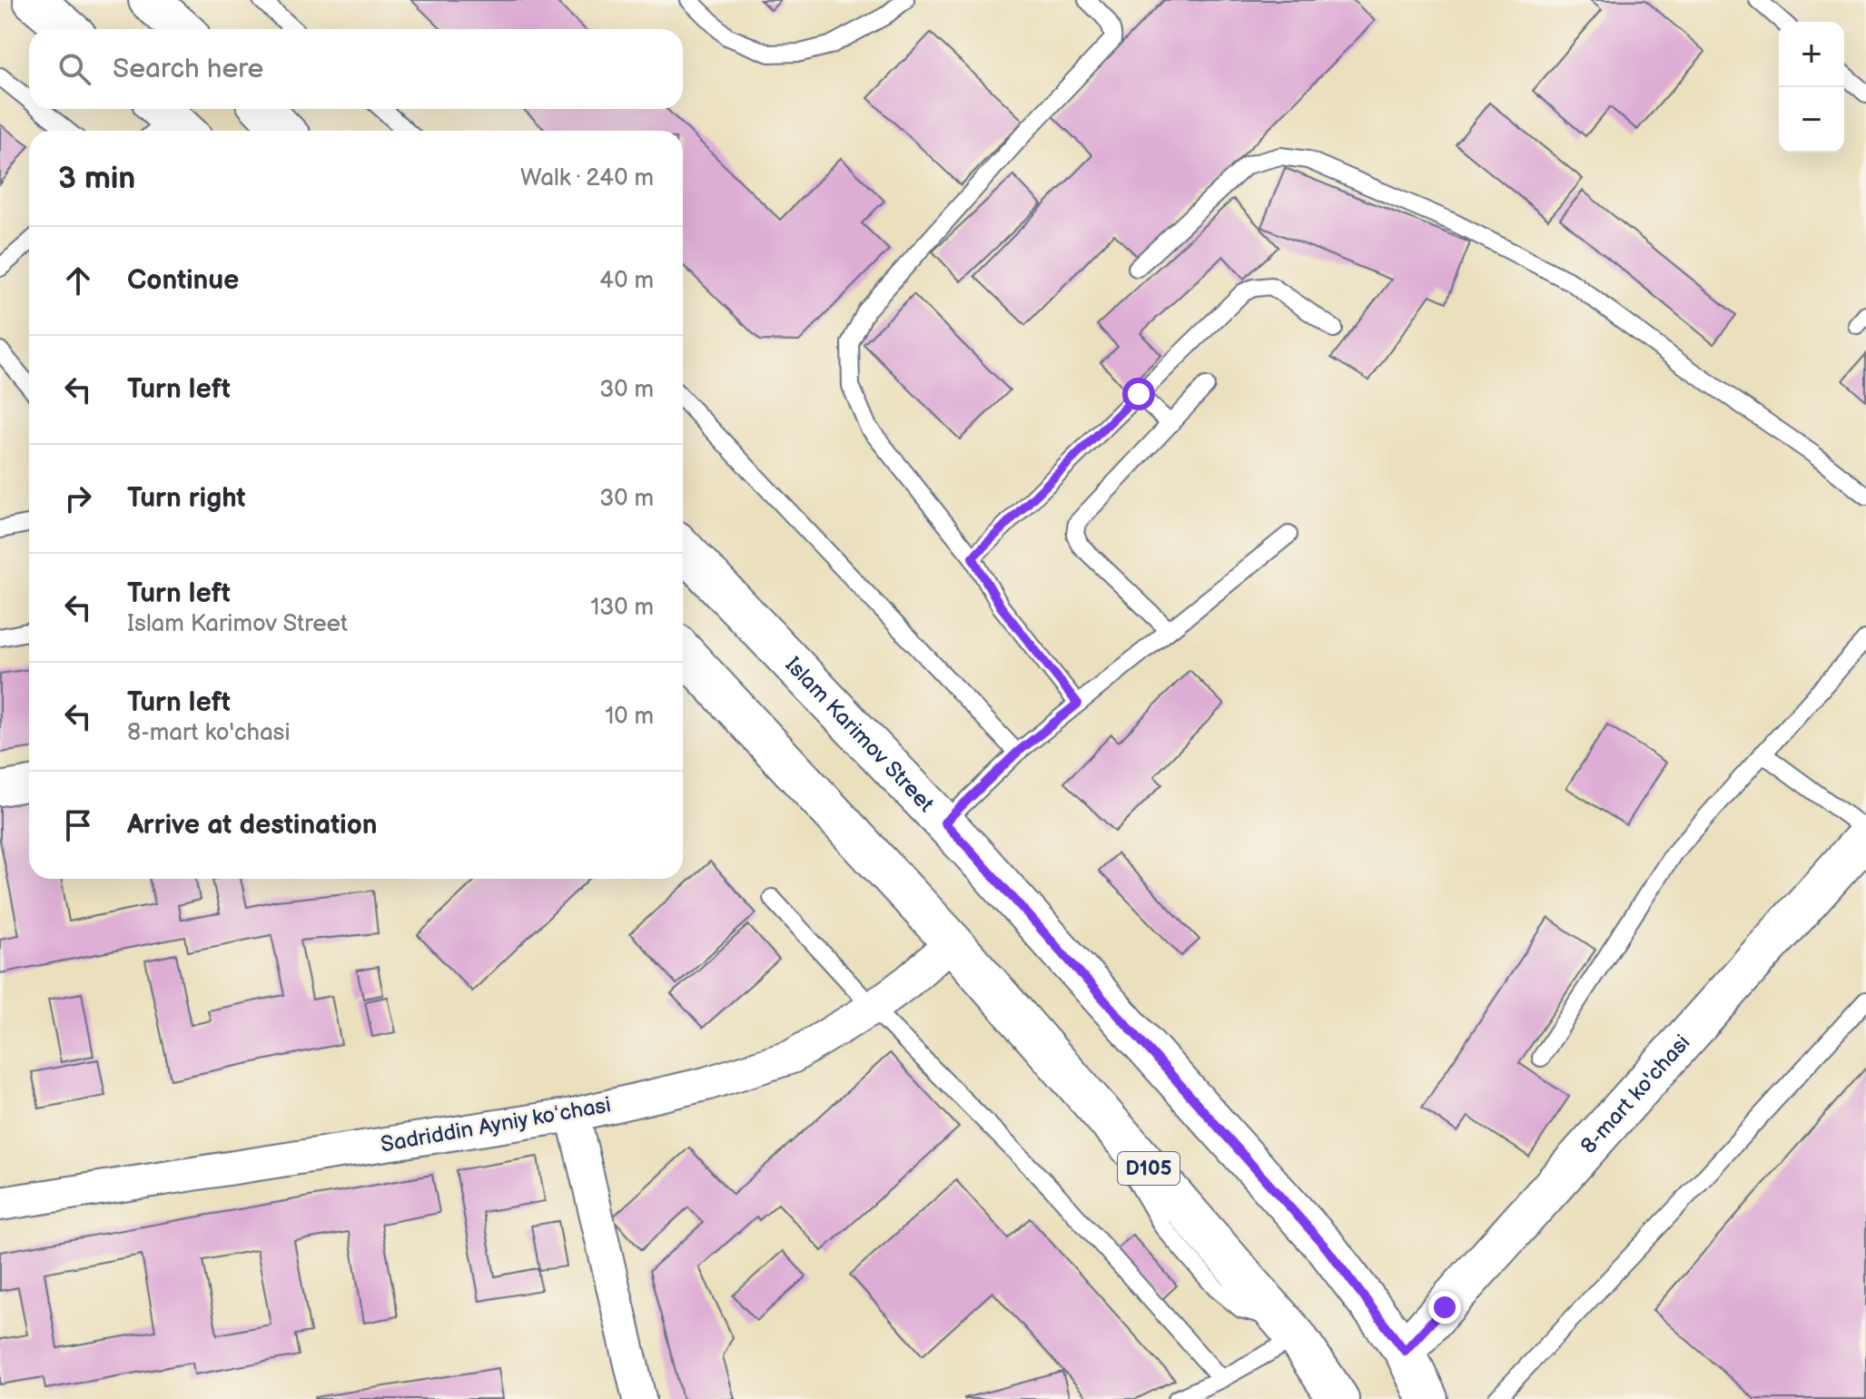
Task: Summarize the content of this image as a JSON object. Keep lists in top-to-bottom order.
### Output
{
  "streets": {
    "main road": ["Islam Karimov Street", "8-mart ko'chasi", "D105"],
    "street": ["Sadriddin Ayniy koʻchasi"]
  },
  "crossings": [
    ["Islam Karimov Street", "8-mart ko'chasi"],
    ["Sadriddin Ayniy koʻchasi", "D105"]
  ],
  "page": {
    "map_buttons": ["+", "−"],
    "search": "Search here",
    "heading": ["3 min", "Walk · 240 m"],
    "list": [
      ["Continue", "40 m"],
      ["Turn left", "30 m"],
      ["Turn right", "30 m"],
      ["Turn left", "Islam Karimov Street", "130 m"],
      ["Turn left", "8-mart ko'chasi", "10 m"],
      "Arrive at destination"
    ]
  }
}
